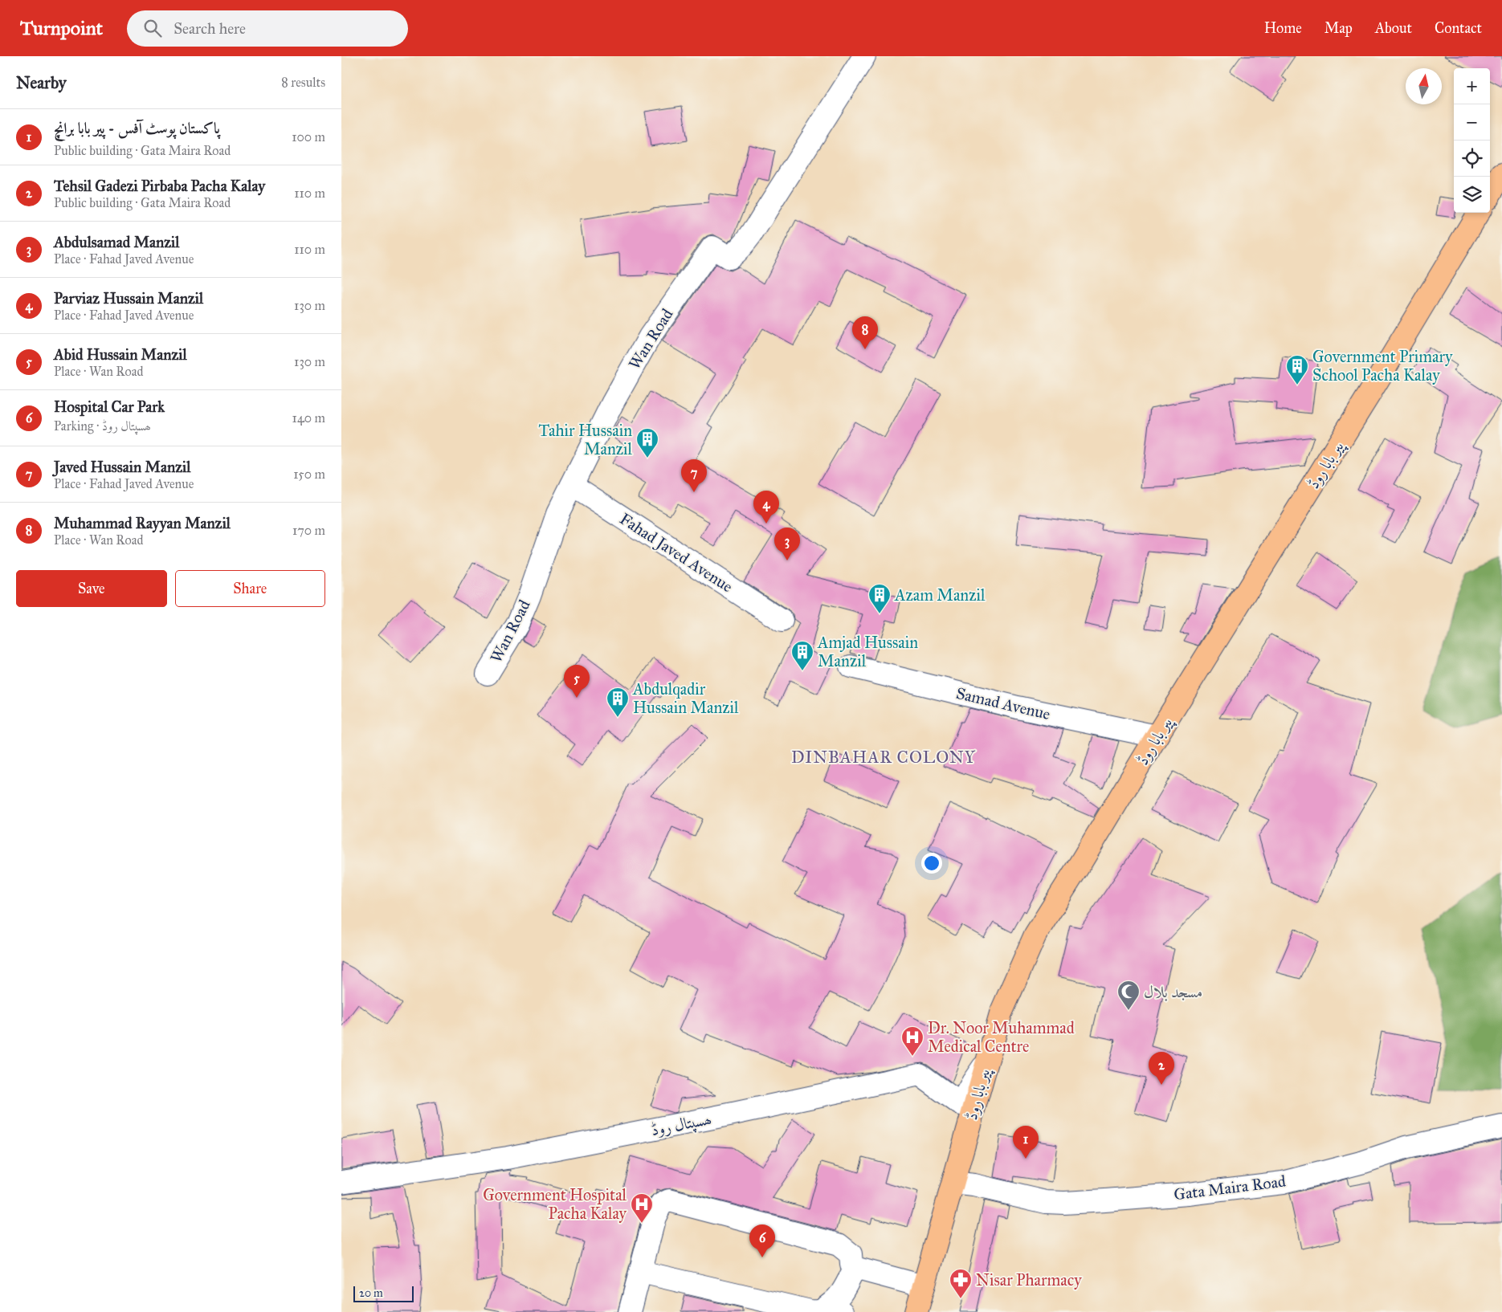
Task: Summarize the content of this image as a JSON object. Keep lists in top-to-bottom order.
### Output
{
  "streets": {
    "main road": ["پیر بابا روڈ"],
    "street": [
      "Wan Road",
      "Fahad Javed Avenue",
      "Samad Avenue",
      "ھسپتال روڈ",
      "Gata Maira Road"
    ]
  },
  "crossings": [
    ["Wan Road", "Fahad Javed Avenue"],
    ["پیر بابا روڈ", "Samad Avenue"],
    ["پیر بابا روڈ", "ھسپتال روڈ"],
    ["پیر بابا روڈ", "Gata Maira Road"]
  ],
  "districts": ["DINBAHAR COLONY"],
  "places": {
    "building": [
      "Government Primary School Pacha Kalay",
      "Tahir Hussain Manzil",
      "Azam Manzil",
      "Amjad Hussain Manzil",
      "Abdulqadir Hussain Manzil"
    ],
    "mosque": ["مسجد بلال"],
    "hospital": ["Dr. Noor Muhammad Medical Centre", "Government Hospital Pacha Kalay"],
    "pharmacy": ["Nisar Pharmacy"]
  },
  "scale_bar": "20 m",
  "north": "top",
  "page": {
    "header": "Turnpoint",
    "search": "Search here",
    "nav": [
      "Home",
      "Map",
      "About",
      "Contact"
    ],
    "heading": ["Nearby", "8 results"],
    "map_buttons": ["+", "−"],
    "list": [
      {
        "mark": "1",
        "name": "پاکستان پوسٹ آفس - پیر بابا برانچ",
        "note": "Public building · Gata Maira Road",
        "value": "100 m"
      },
      {
        "mark": "2",
        "name": "Tehsil Gadezi Pirbaba Pacha Kalay",
        "note": "Public building · Gata Maira Road",
        "value": "110 m"
      },
      {
        "mark": "3",
        "name": "Abdulsamad Manzil",
        "note": "Place · Fahad Javed Avenue",
        "value": "110 m"
      },
      {
        "mark": "4",
        "name": "Parviaz Hussain Manzil",
        "note": "Place · Fahad Javed Avenue",
        "value": "130 m"
      },
      {
        "mark": "5",
        "name": "Abid Hussain Manzil",
        "note": "Place · Wan Road",
        "value": "130 m"
      },
      {
        "mark": "6",
        "name": "Hospital Car Park",
        "note": "Parking · ھسپتال روڈ",
        "value": "140 m"
      },
      {
        "mark": "7",
        "name": "Javed Hussain Manzil",
        "note": "Place · Fahad Javed Avenue",
        "value": "150 m"
      },
      {
        "mark": "8",
        "name": "Muhammad Rayyan Manzil",
        "note": "Place · Wan Road",
        "value": "170 m"
      }
    ],
    "pins": [
      "8",
      "7",
      "4",
      "3",
      "5",
      "2",
      "1",
      "6"
    ],
    "buttons": ["Save", "Share"],
    "scale": "20 m"
  }
}
